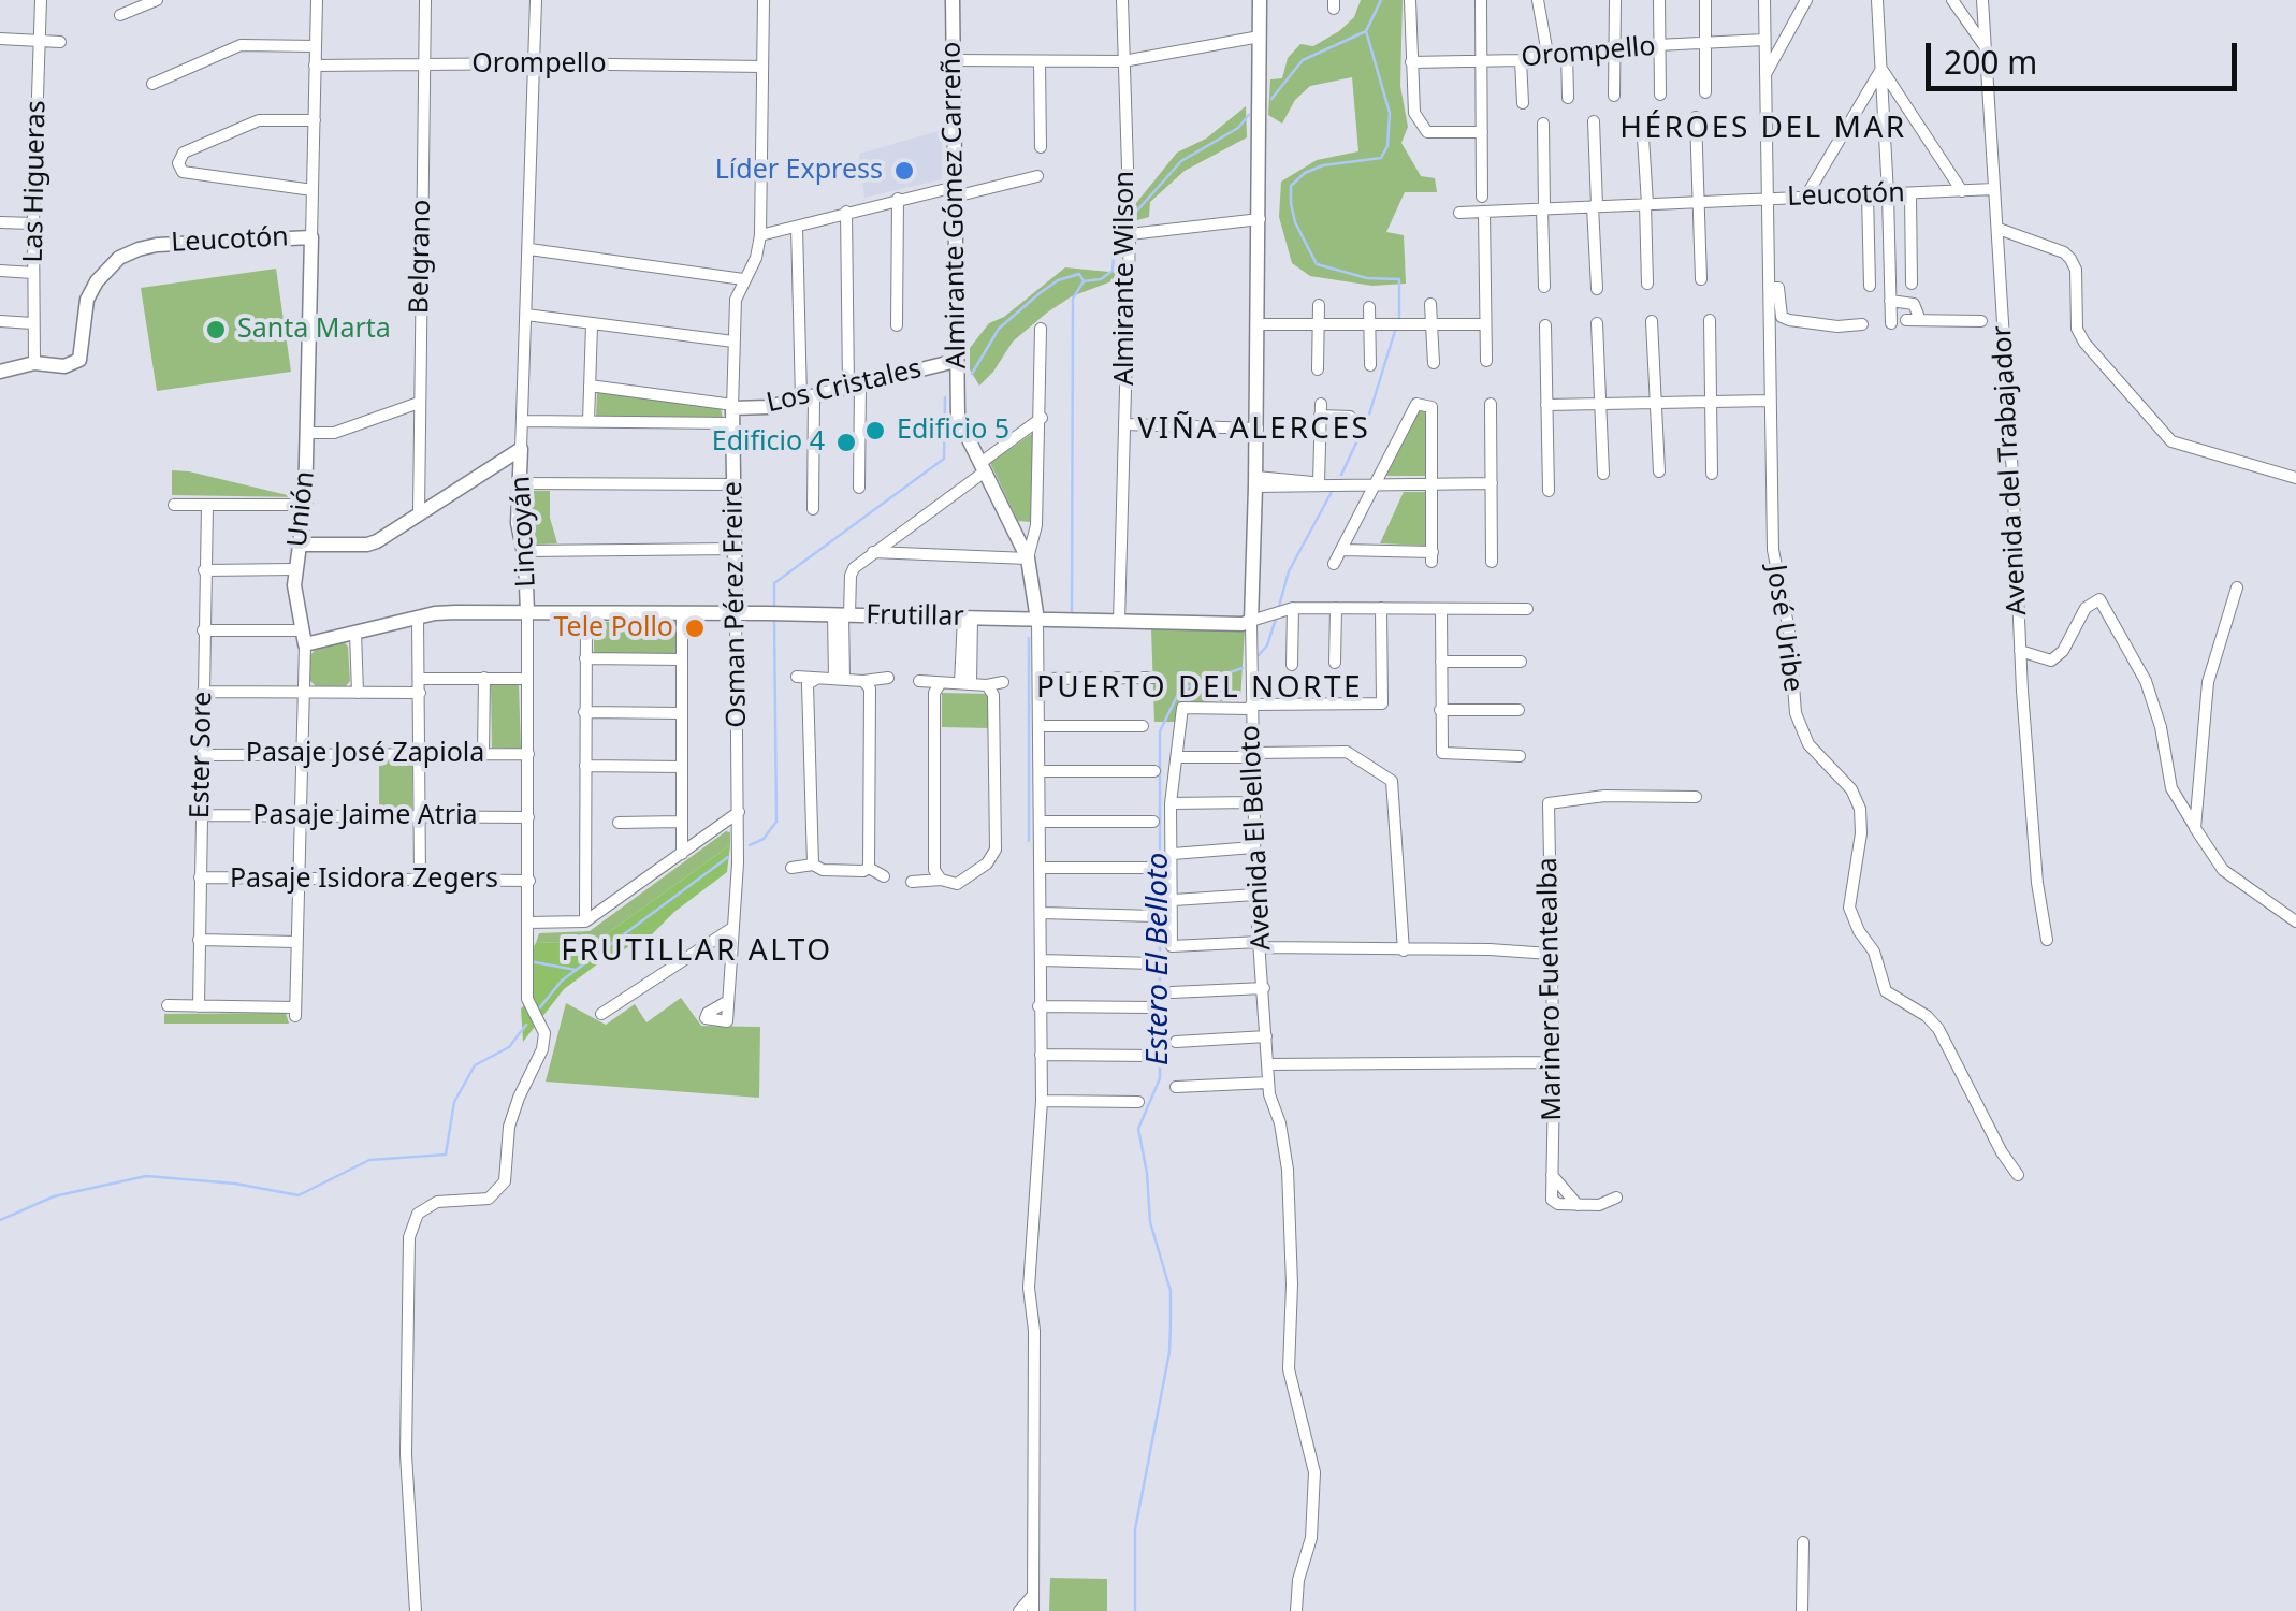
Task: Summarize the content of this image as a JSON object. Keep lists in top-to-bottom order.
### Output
{
  "streets": {
    "street": [
      "Orompello",
      "Las Higueras",
      "Leucotón",
      "Almirante Gómez Carreño",
      "Belgrano",
      "Almirante Wilson",
      "Los Cristales",
      "Avenida del Trabajador",
      "Unión",
      "Lincoyán",
      "Osman Pérez Freire",
      "Frutillar",
      "José Uribe",
      "Pasaje José Zapiola",
      "Ester Sore",
      "Pasaje Jaime Atria",
      "Avenida El Belloto",
      "Pasaje Isidora Zegers",
      "Marinero Fuentealba"
    ]
  },
  "crossings": [
    ["Orompello", "Belgrano"],
    ["Orompello", "Unión"],
    ["Orompello", "Lincoyán"],
    ["Orompello", "Osman Pérez Freire"],
    ["Orompello", "José Uribe"],
    ["Las Higueras", "Leucotón"],
    ["Leucotón", "Avenida del Trabajador"],
    ["Leucotón", "Unión"],
    ["Leucotón", "José Uribe"],
    ["Almirante Gómez Carreño", "Los Cristales"],
    ["Almirante Gómez Carreño", "Frutillar"],
    ["Almirante Wilson", "Frutillar"],
    ["Los Cristales", "Osman Pérez Freire"],
    ["Unión", "Frutillar"],
    ["Unión", "Pasaje José Zapiola"],
    ["Unión", "Ester Sore"],
    ["Unión", "Pasaje Jaime Atria"],
    ["Unión", "Pasaje Isidora Zegers"],
    ["Lincoyán", "Frutillar"],
    ["Lincoyán", "Pasaje José Zapiola"],
    ["Lincoyán", "Pasaje Jaime Atria"],
    ["Lincoyán", "Pasaje Isidora Zegers"],
    ["Osman Pérez Freire", "Frutillar"],
    ["Frutillar", "Avenida El Belloto"],
    ["Pasaje José Zapiola", "Ester Sore"],
    ["Ester Sore", "Pasaje Jaime Atria"],
    ["Ester Sore", "Pasaje Isidora Zegers"]
  ],
  "districts": [
    "HÉROES DEL MAR",
    "VIÑA ALERCES",
    "PUERTO DEL NORTE",
    "FRUTILLAR ALTO"
  ],
  "water": ["Estero El Belloto"],
  "places": [
    "Líder Express",
    "Santa Marta",
    "Edificio 5",
    "Edificio 4",
    "Tele Pollo"
  ],
  "scale_bar": "200 m"
}
